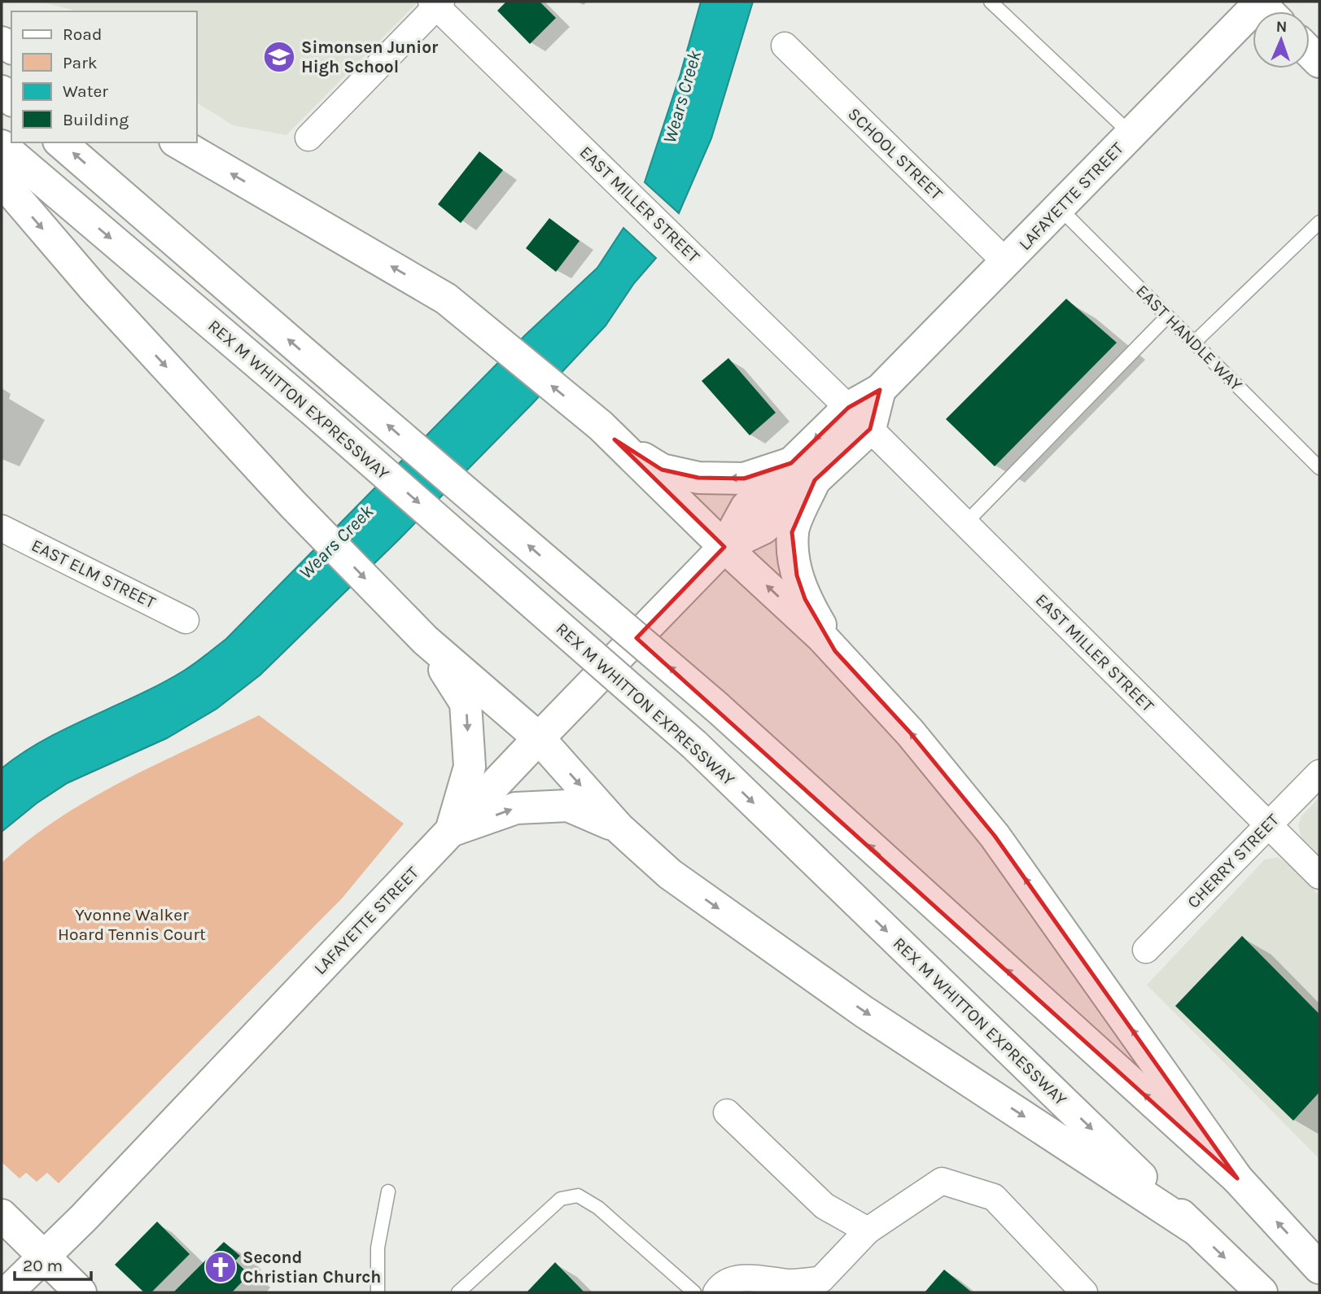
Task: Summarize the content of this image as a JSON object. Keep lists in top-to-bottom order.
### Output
{
  "streets": {
    "main road": ["LAFAYETTE STREET", "REX M WHITTON EXPRESSWAY"],
    "street": [
      "SCHOOL STREET",
      "EAST MILLER STREET",
      "EAST ELM STREET",
      "CHERRY STREET"
    ],
    "lane": ["EAST HANDLE WAY"]
  },
  "crossings": [
    ["SCHOOL STREET", "LAFAYETTE STREET"],
    ["LAFAYETTE STREET", "EAST MILLER STREET"],
    ["LAFAYETTE STREET", "EAST HANDLE WAY"],
    ["EAST MILLER STREET", "CHERRY STREET"]
  ],
  "water": ["Wears Creek"],
  "parks": ["Yvonne Walker Hoard Tennis Court"],
  "places": {
    "school or university": ["Simonsen Junior High School"],
    "church": ["Second Christian Church"]
  },
  "legend": [
    "Road",
    "Park",
    "Water",
    "Building"
  ],
  "scale_bar": "20 m",
  "north": "top"
}
